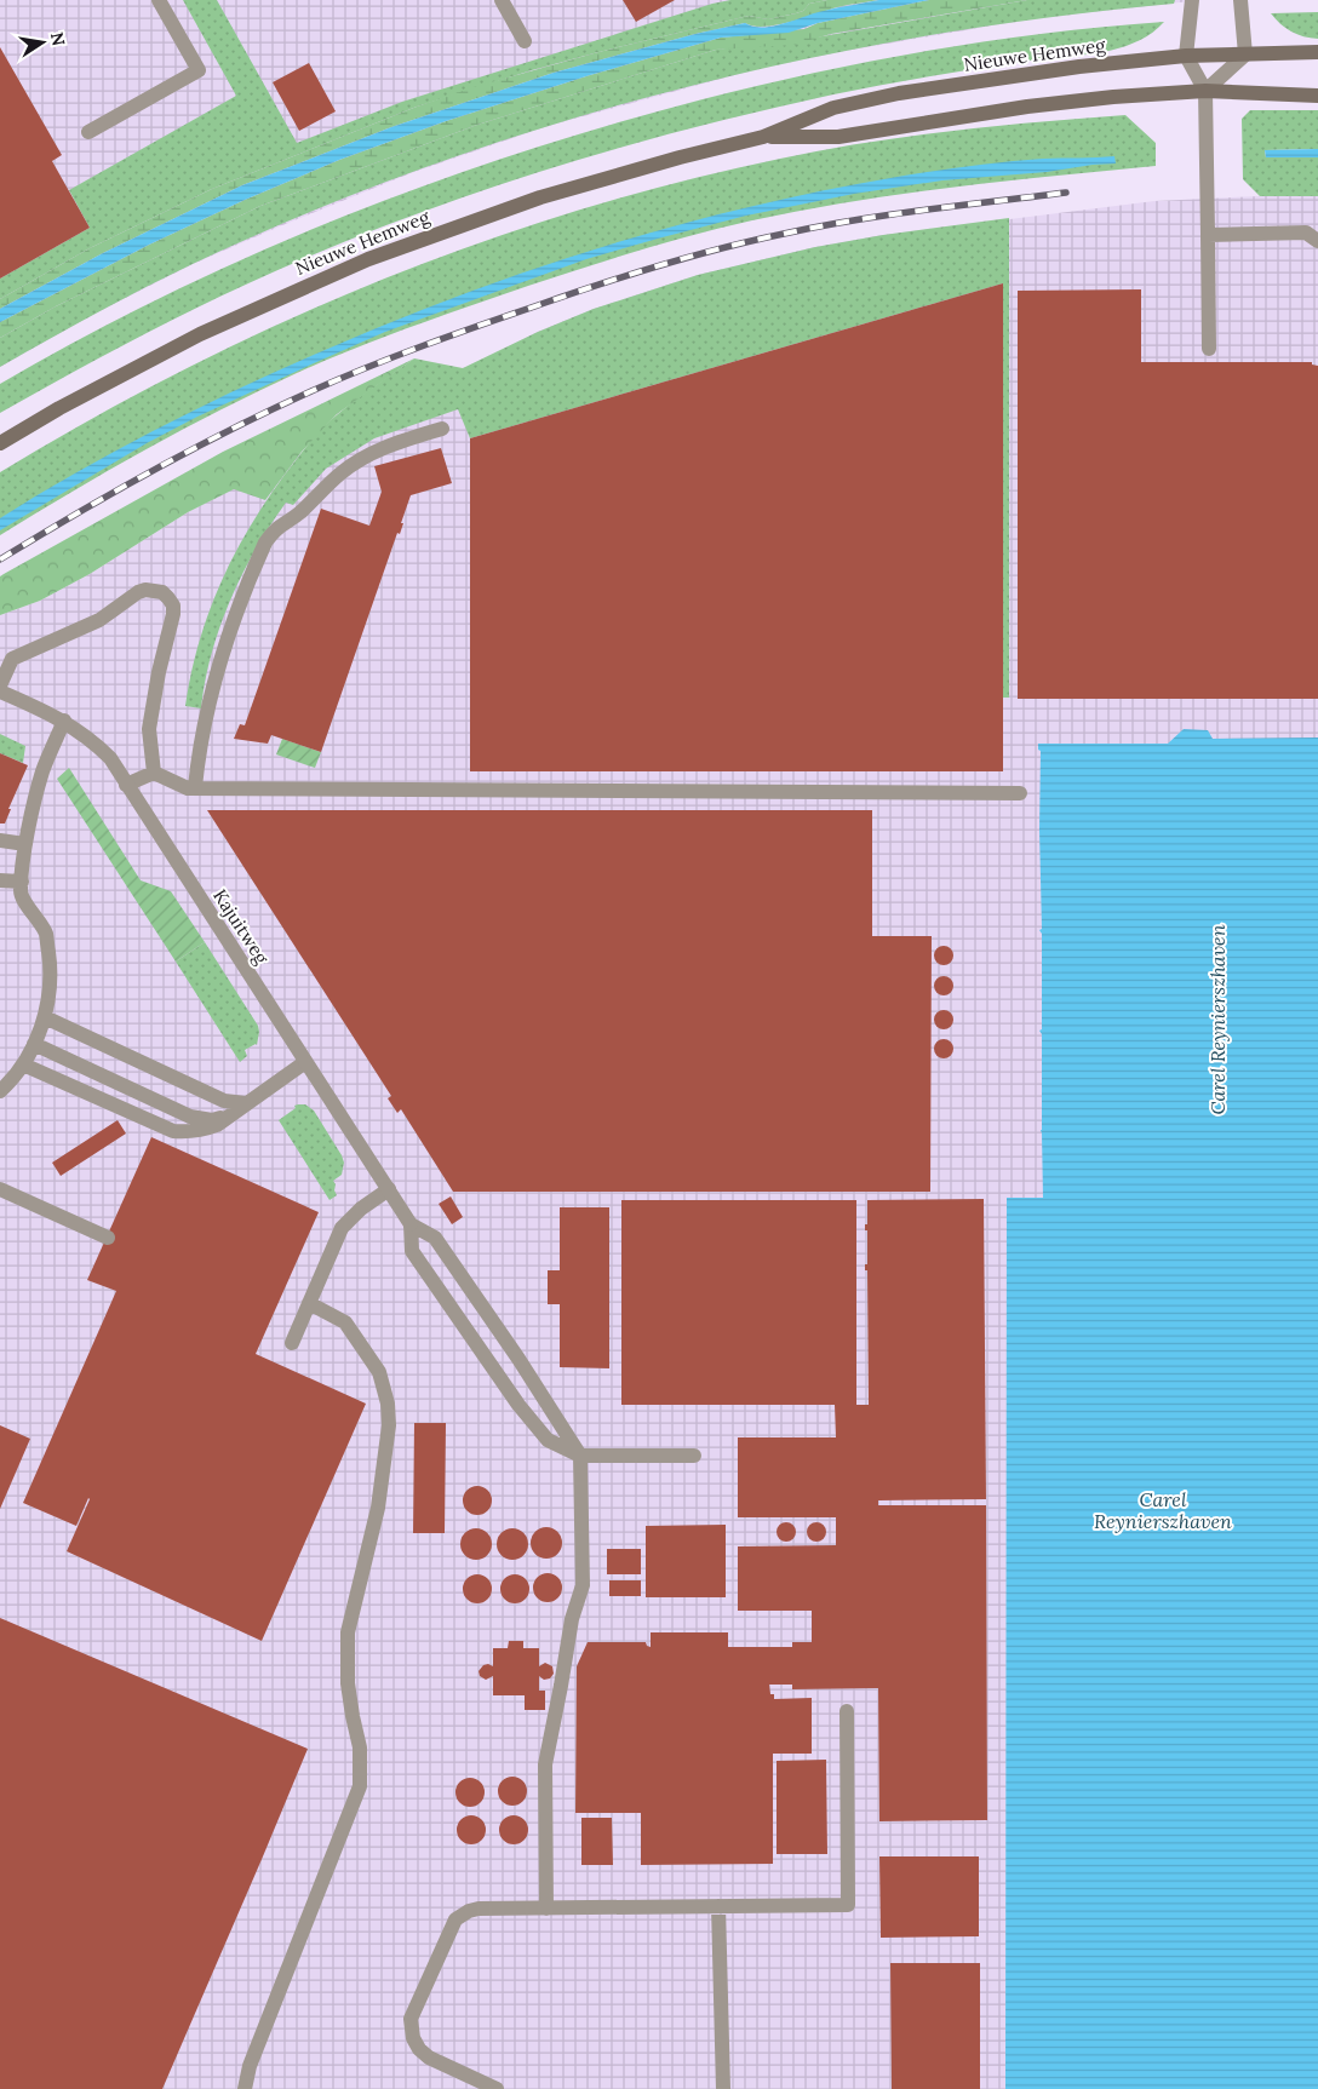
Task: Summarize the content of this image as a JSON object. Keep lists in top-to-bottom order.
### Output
{
  "streets": {
    "main road": ["Nieuwe Hemweg"],
    "street": ["Kajuitweg"]
  },
  "water": ["Carel Reynierszhaven"],
  "north": "right"
}
